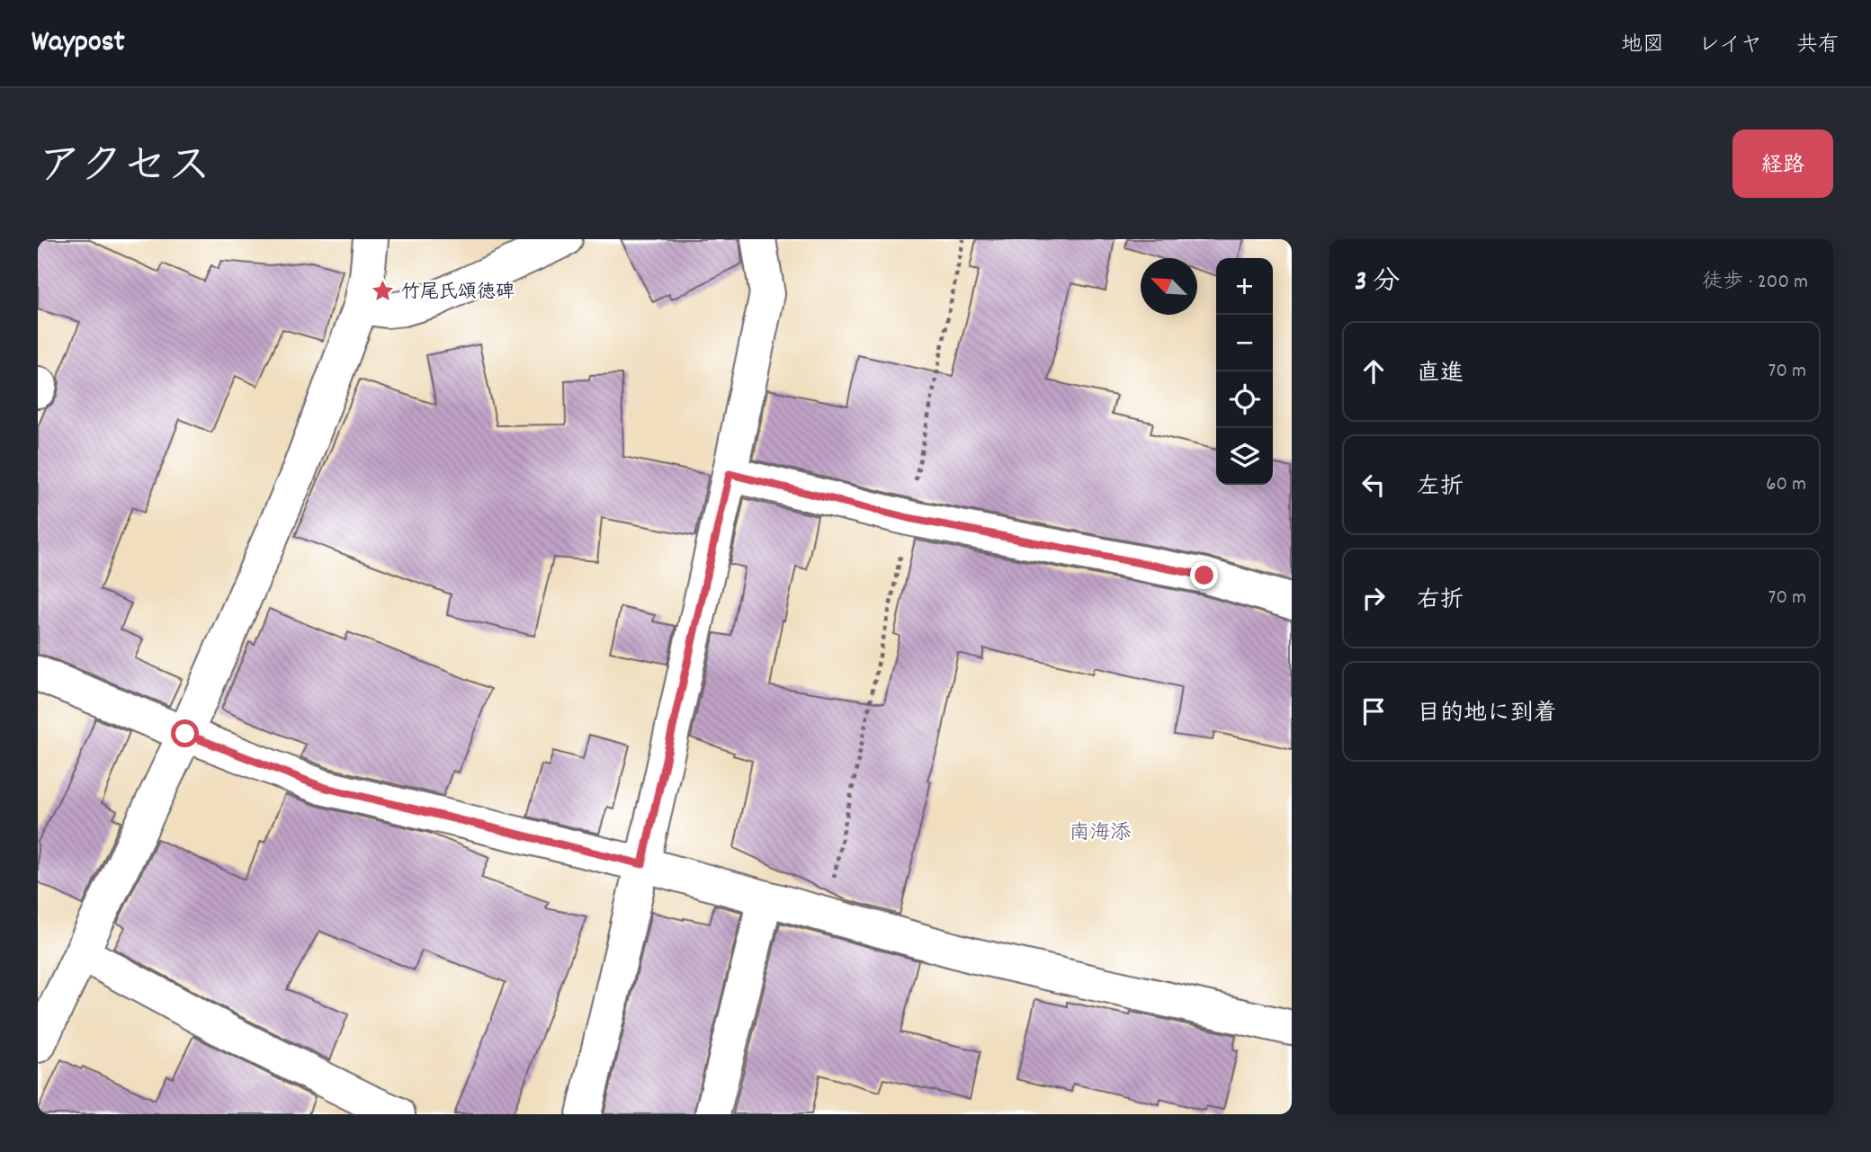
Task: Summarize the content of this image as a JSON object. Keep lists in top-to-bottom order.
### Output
{
  "districts": ["南海添"],
  "places": {
    "place": ["竹尾氏頌徳碑"]
  },
  "north": "top left",
  "page": {
    "header": "Waypost",
    "nav": ["地図", "レイヤ", "共有"],
    "title": "アクセス",
    "buttons": "経路",
    "heading": ["3 分", "徒歩 · 200 m"],
    "map_buttons": ["+", "−"],
    "list": [
      ["直進", "70 m"],
      ["左折", "60 m"],
      ["右折", "70 m"],
      "目的地に到着"
    ]
  }
}
